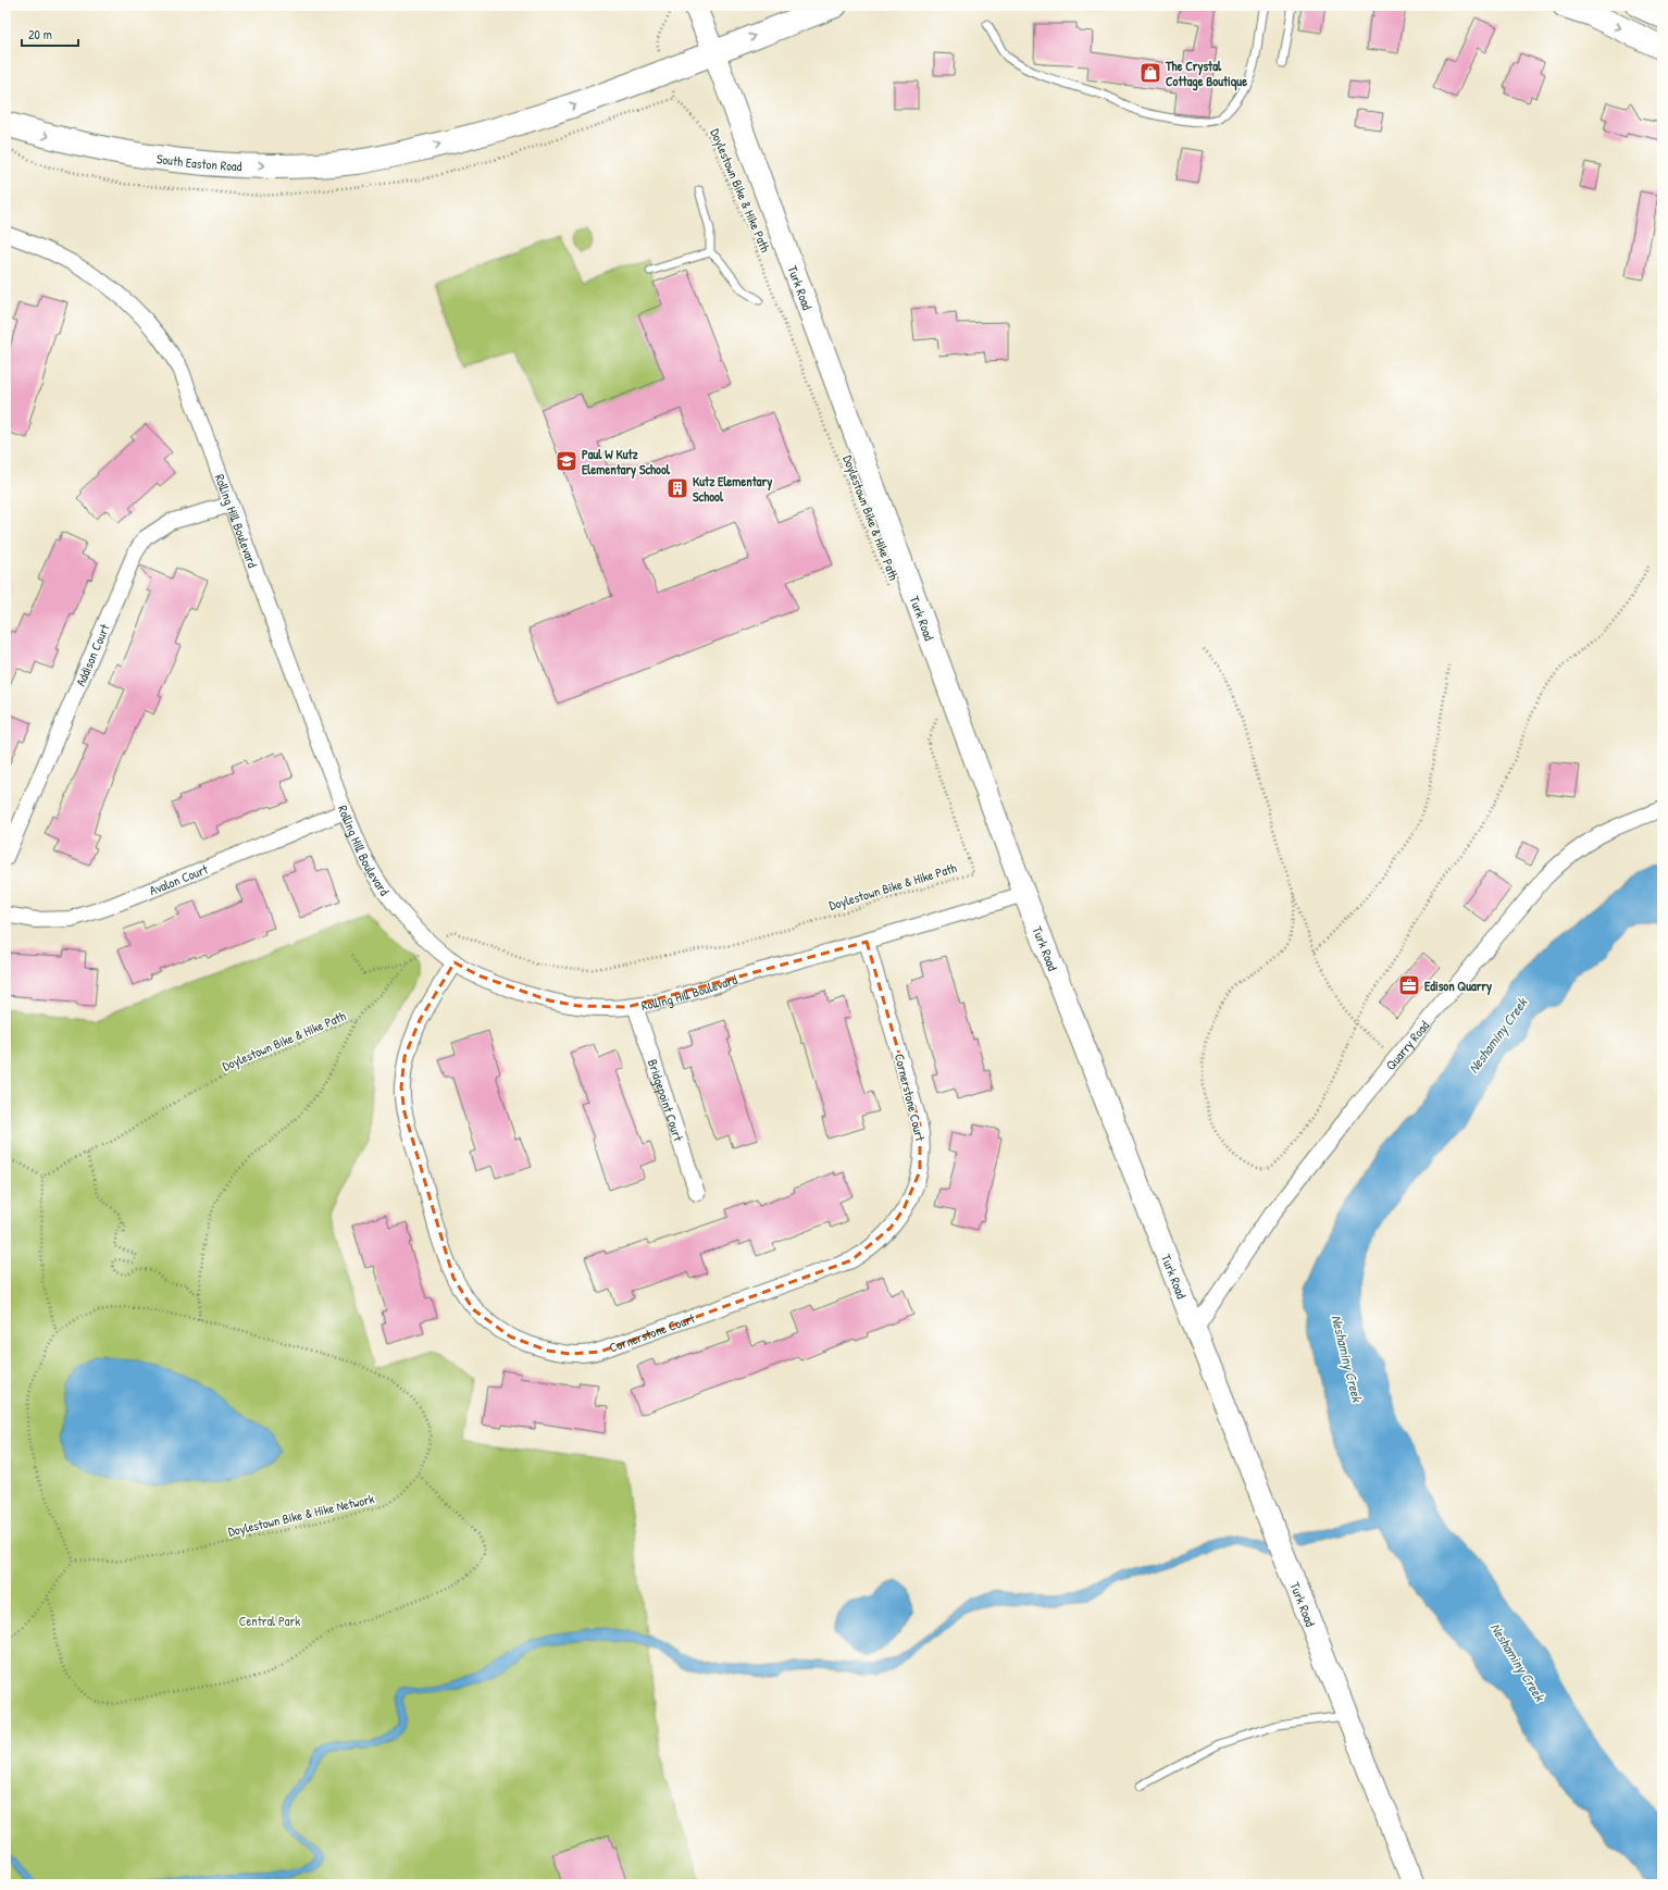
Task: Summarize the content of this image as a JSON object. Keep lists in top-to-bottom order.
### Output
{
  "streets": {
    "main road": ["South Easton Road"],
    "street": [
      "Turk Road",
      "Rolling Hill Boulevard",
      "Addison Court",
      "Avalon Court",
      "Quarry Road",
      "Cornerstone Court",
      "Bridgepoint Court"
    ],
    "path": ["Doylestown Bike & Hike Path", "Doylestown Bike & Hike Network"]
  },
  "crossings": [
    ["South Easton Road", "Doylestown Bike & Hike Path"],
    ["South Easton Road", "Turk Road"],
    ["Doylestown Bike & Hike Path", "Rolling Hill Boulevard"],
    ["Turk Road", "Rolling Hill Boulevard"],
    ["Turk Road", "Quarry Road"],
    ["Rolling Hill Boulevard", "Addison Court"],
    ["Rolling Hill Boulevard", "Avalon Court"],
    ["Rolling Hill Boulevard", "Cornerstone Court"],
    ["Rolling Hill Boulevard", "Bridgepoint Court"]
  ],
  "one_way": ["South Easton Road"],
  "water": ["Neshaminy Creek"],
  "parks": ["Central Park"],
  "places": {
    "shop": ["The Crystal Cottage Boutique"],
    "school or university": ["Paul W Kutz Elementary School"],
    "building": ["Kutz Elementary School"],
    "office": ["Edison Quarry"]
  },
  "scale_bar": "20 m"
}
